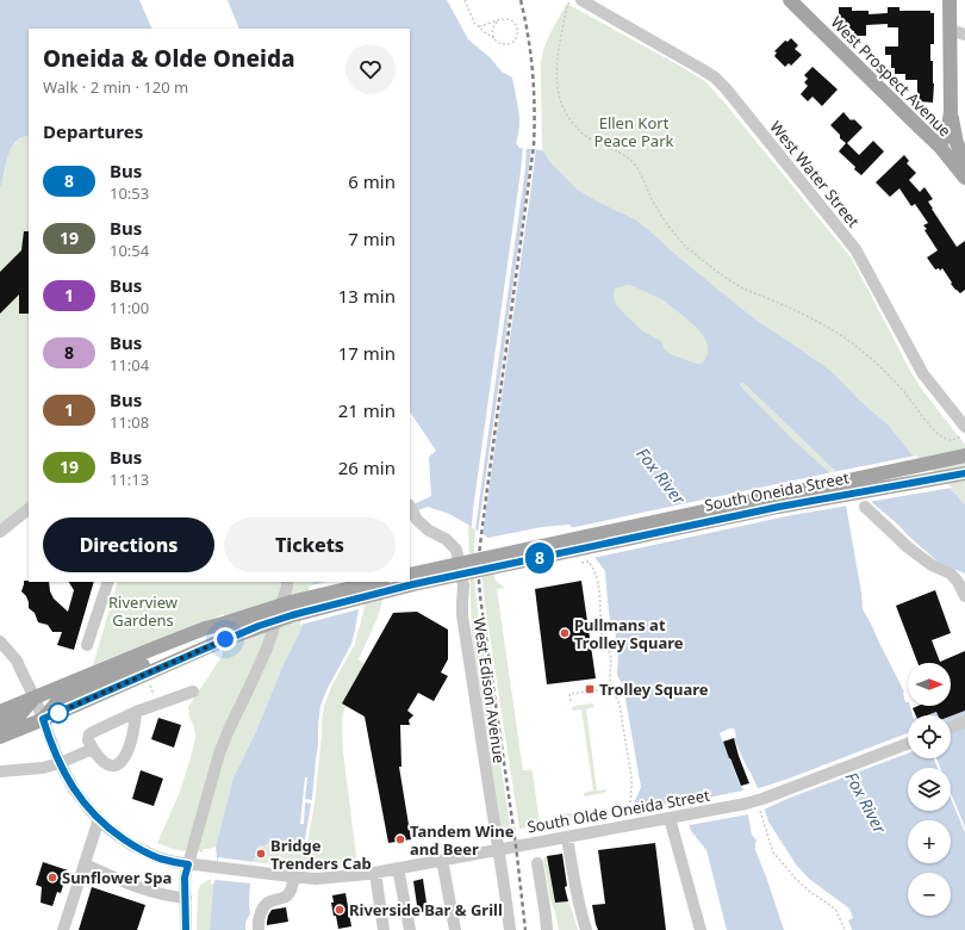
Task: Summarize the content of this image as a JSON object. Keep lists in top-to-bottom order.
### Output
{
  "streets": {
    "main road": ["West Prospect Avenue", "South Oneida Street"],
    "street": ["West Water Street", "West Edison Avenue", "South Olde Oneida Street"]
  },
  "crossings": [
    ["South Oneida Street", "South Olde Oneida Street"],
    ["West Edison Avenue", "South Olde Oneida Street"]
  ],
  "water": ["Fox River"],
  "parks": ["Ellen Kort Peace Park", "Riverview Gardens"],
  "places": {
    "other": [
      "Pullmans at Trolley Square",
      "Tandem Wine and Beer",
      "Bridge Trenders Cab",
      "Sunflower Spa",
      "Riverside Bar & Grill"
    ],
    "transit": ["Trolley Square"]
  },
  "lines": ["bus line 8"],
  "north": "right",
  "page": {
    "on_map": "8",
    "heading": [
      ["Oneida & Olde Oneida", "Walk · 2 min · 120 m"],
      "Departures"
    ],
    "list": [
      {
        "mark": "8",
        "name": "Bus",
        "note": "10:53",
        "value": "6 min"
      },
      {
        "mark": "19",
        "name": "Bus",
        "note": "10:54",
        "value": "7 min"
      },
      {
        "mark": "1",
        "name": "Bus",
        "note": "11:00",
        "value": "13 min"
      },
      {
        "mark": "8",
        "name": "Bus",
        "note": "11:04",
        "value": "17 min"
      },
      {
        "mark": "1",
        "name": "Bus",
        "note": "11:08",
        "value": "21 min"
      },
      {
        "mark": "19",
        "name": "Bus",
        "note": "11:13",
        "value": "26 min"
      }
    ],
    "buttons": ["Directions", "Tickets"],
    "map_buttons": ["+", "−"]
  }
}
